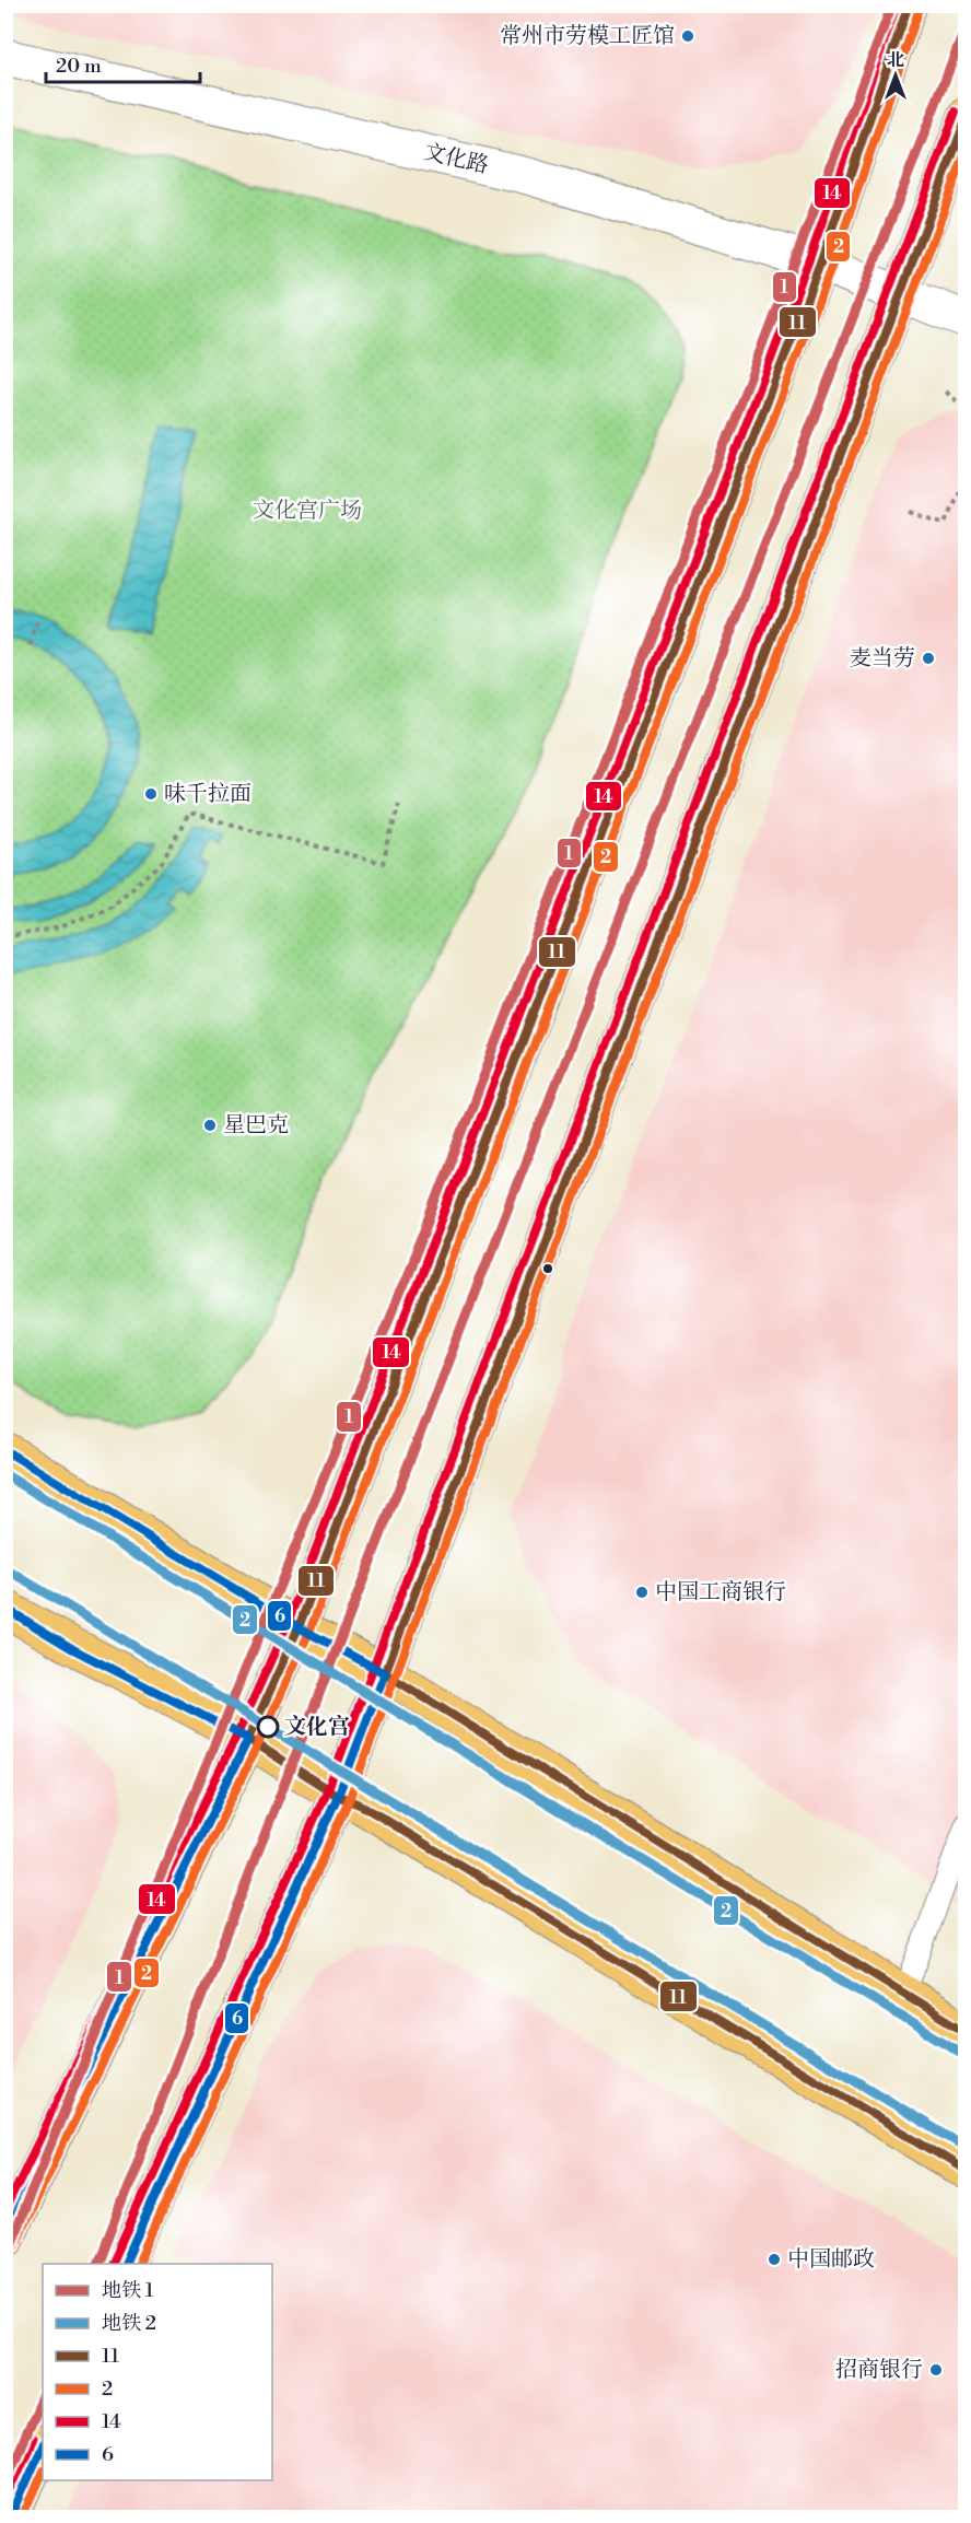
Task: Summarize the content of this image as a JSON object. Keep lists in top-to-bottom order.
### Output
{
  "streets": {
    "street": ["文化路"]
  },
  "parks": ["文化宫广场"],
  "places": [
    "常州市劳模工匠馆",
    "麦当劳",
    "味千拉面",
    "星巴克",
    "中国工商银行",
    "文化宫",
    "中国邮政",
    "招商银行"
  ],
  "lines": [
    "metro line 1",
    "transit line 11",
    "transit line 14",
    "transit line 2",
    "transit line 6",
    "metro line 2"
  ],
  "legend": [
    "地铁 1",
    "地铁 2",
    "11",
    "2",
    "14",
    "6"
  ],
  "scale_bar": "20 m",
  "north": "top"
}
